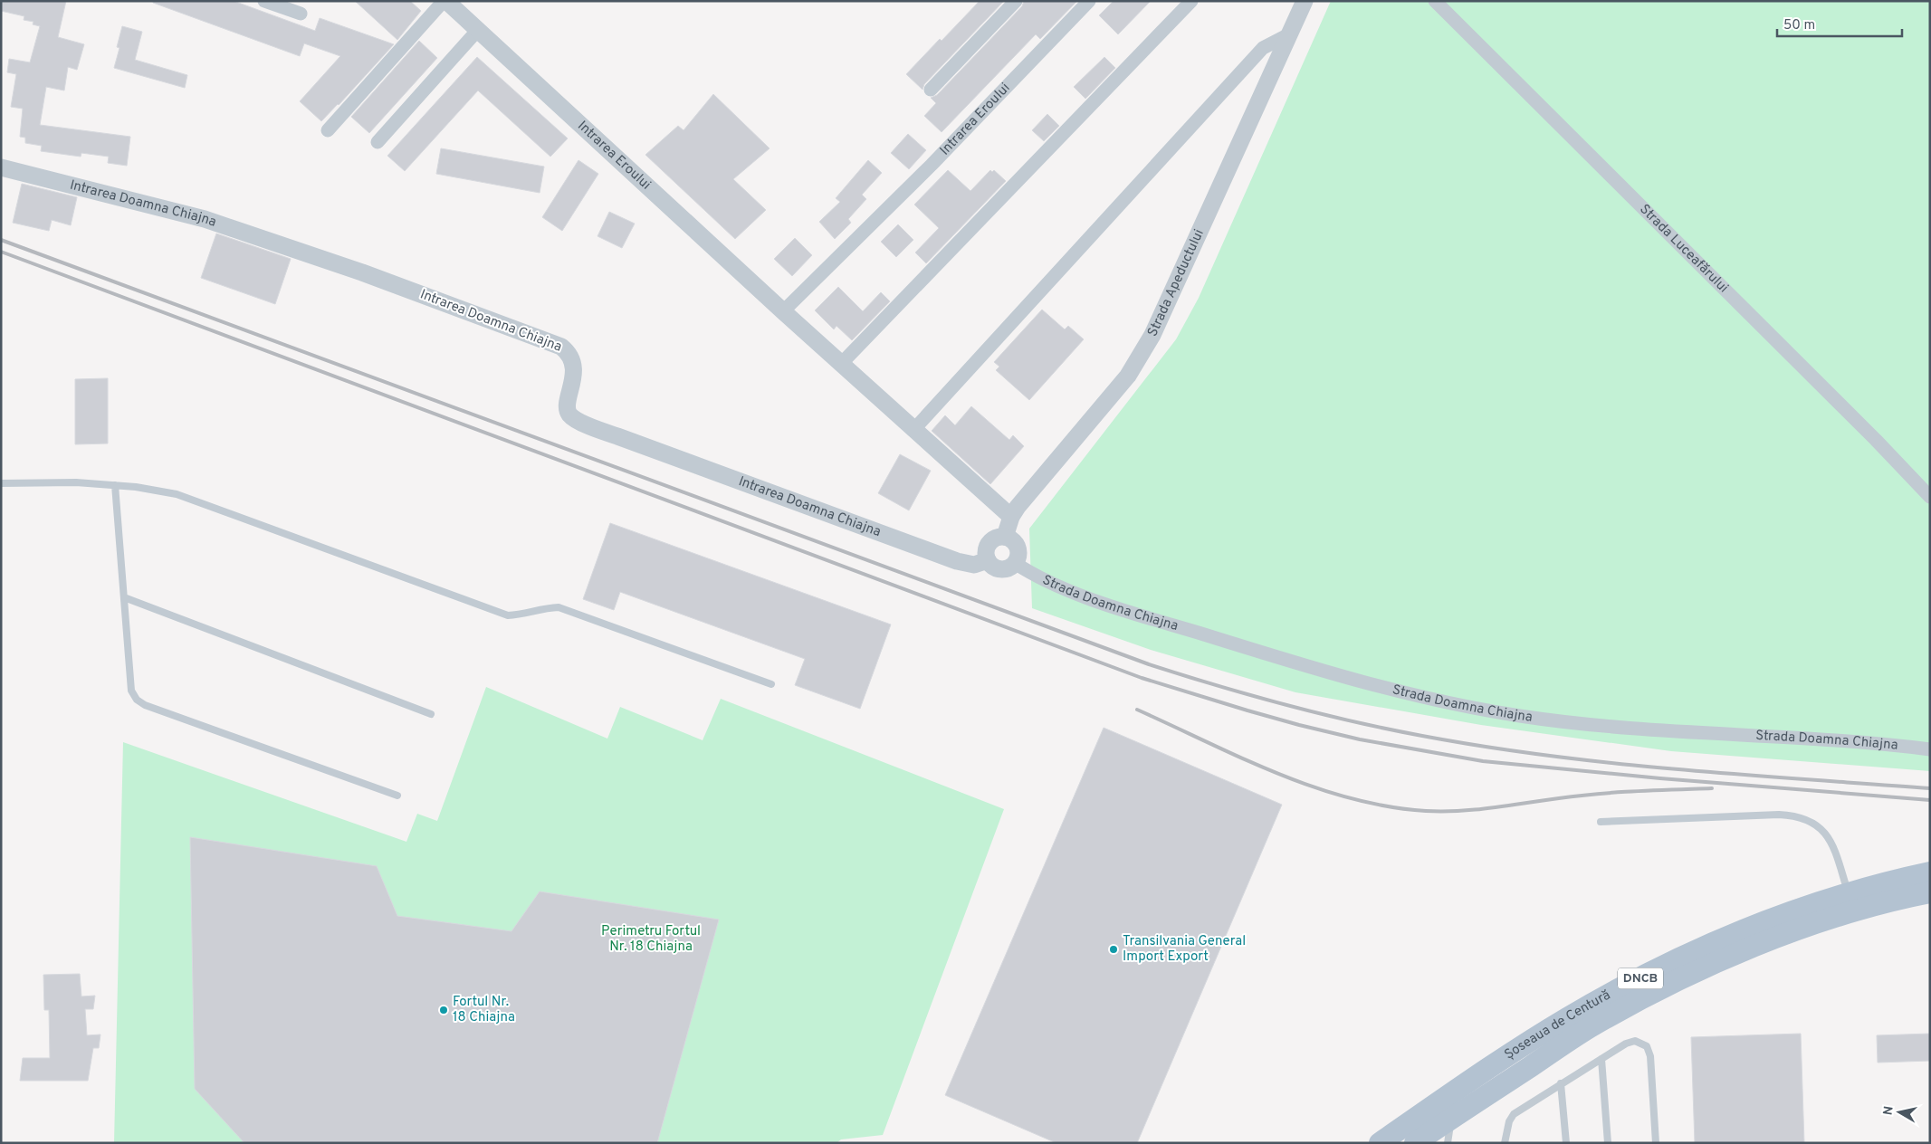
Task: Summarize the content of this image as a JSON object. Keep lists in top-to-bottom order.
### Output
{
  "streets": {
    "main road": ["DNCB", "Șoseaua de Centură"],
    "street": [
      "Intrarea Eroului",
      "Intrarea Doamna Chiajna",
      "Strada Luceafărului",
      "Strada Apeductului",
      "Strada Doamna Chiajna"
    ]
  },
  "crossings": [
    ["Intrarea Eroului", "Strada Apeductului"],
    ["Intrarea Doamna Chiajna", "Strada Apeductului"],
    ["Intrarea Doamna Chiajna", "Strada Doamna Chiajna"],
    ["Strada Apeductului", "Strada Doamna Chiajna"]
  ],
  "parks": ["Perimetru Fortul Nr. 18 Chiajna"],
  "places": ["Transilvania General Import Export", "Fortul Nr. 18 Chiajna"],
  "scale_bar": "50 m",
  "north": "left"
}
